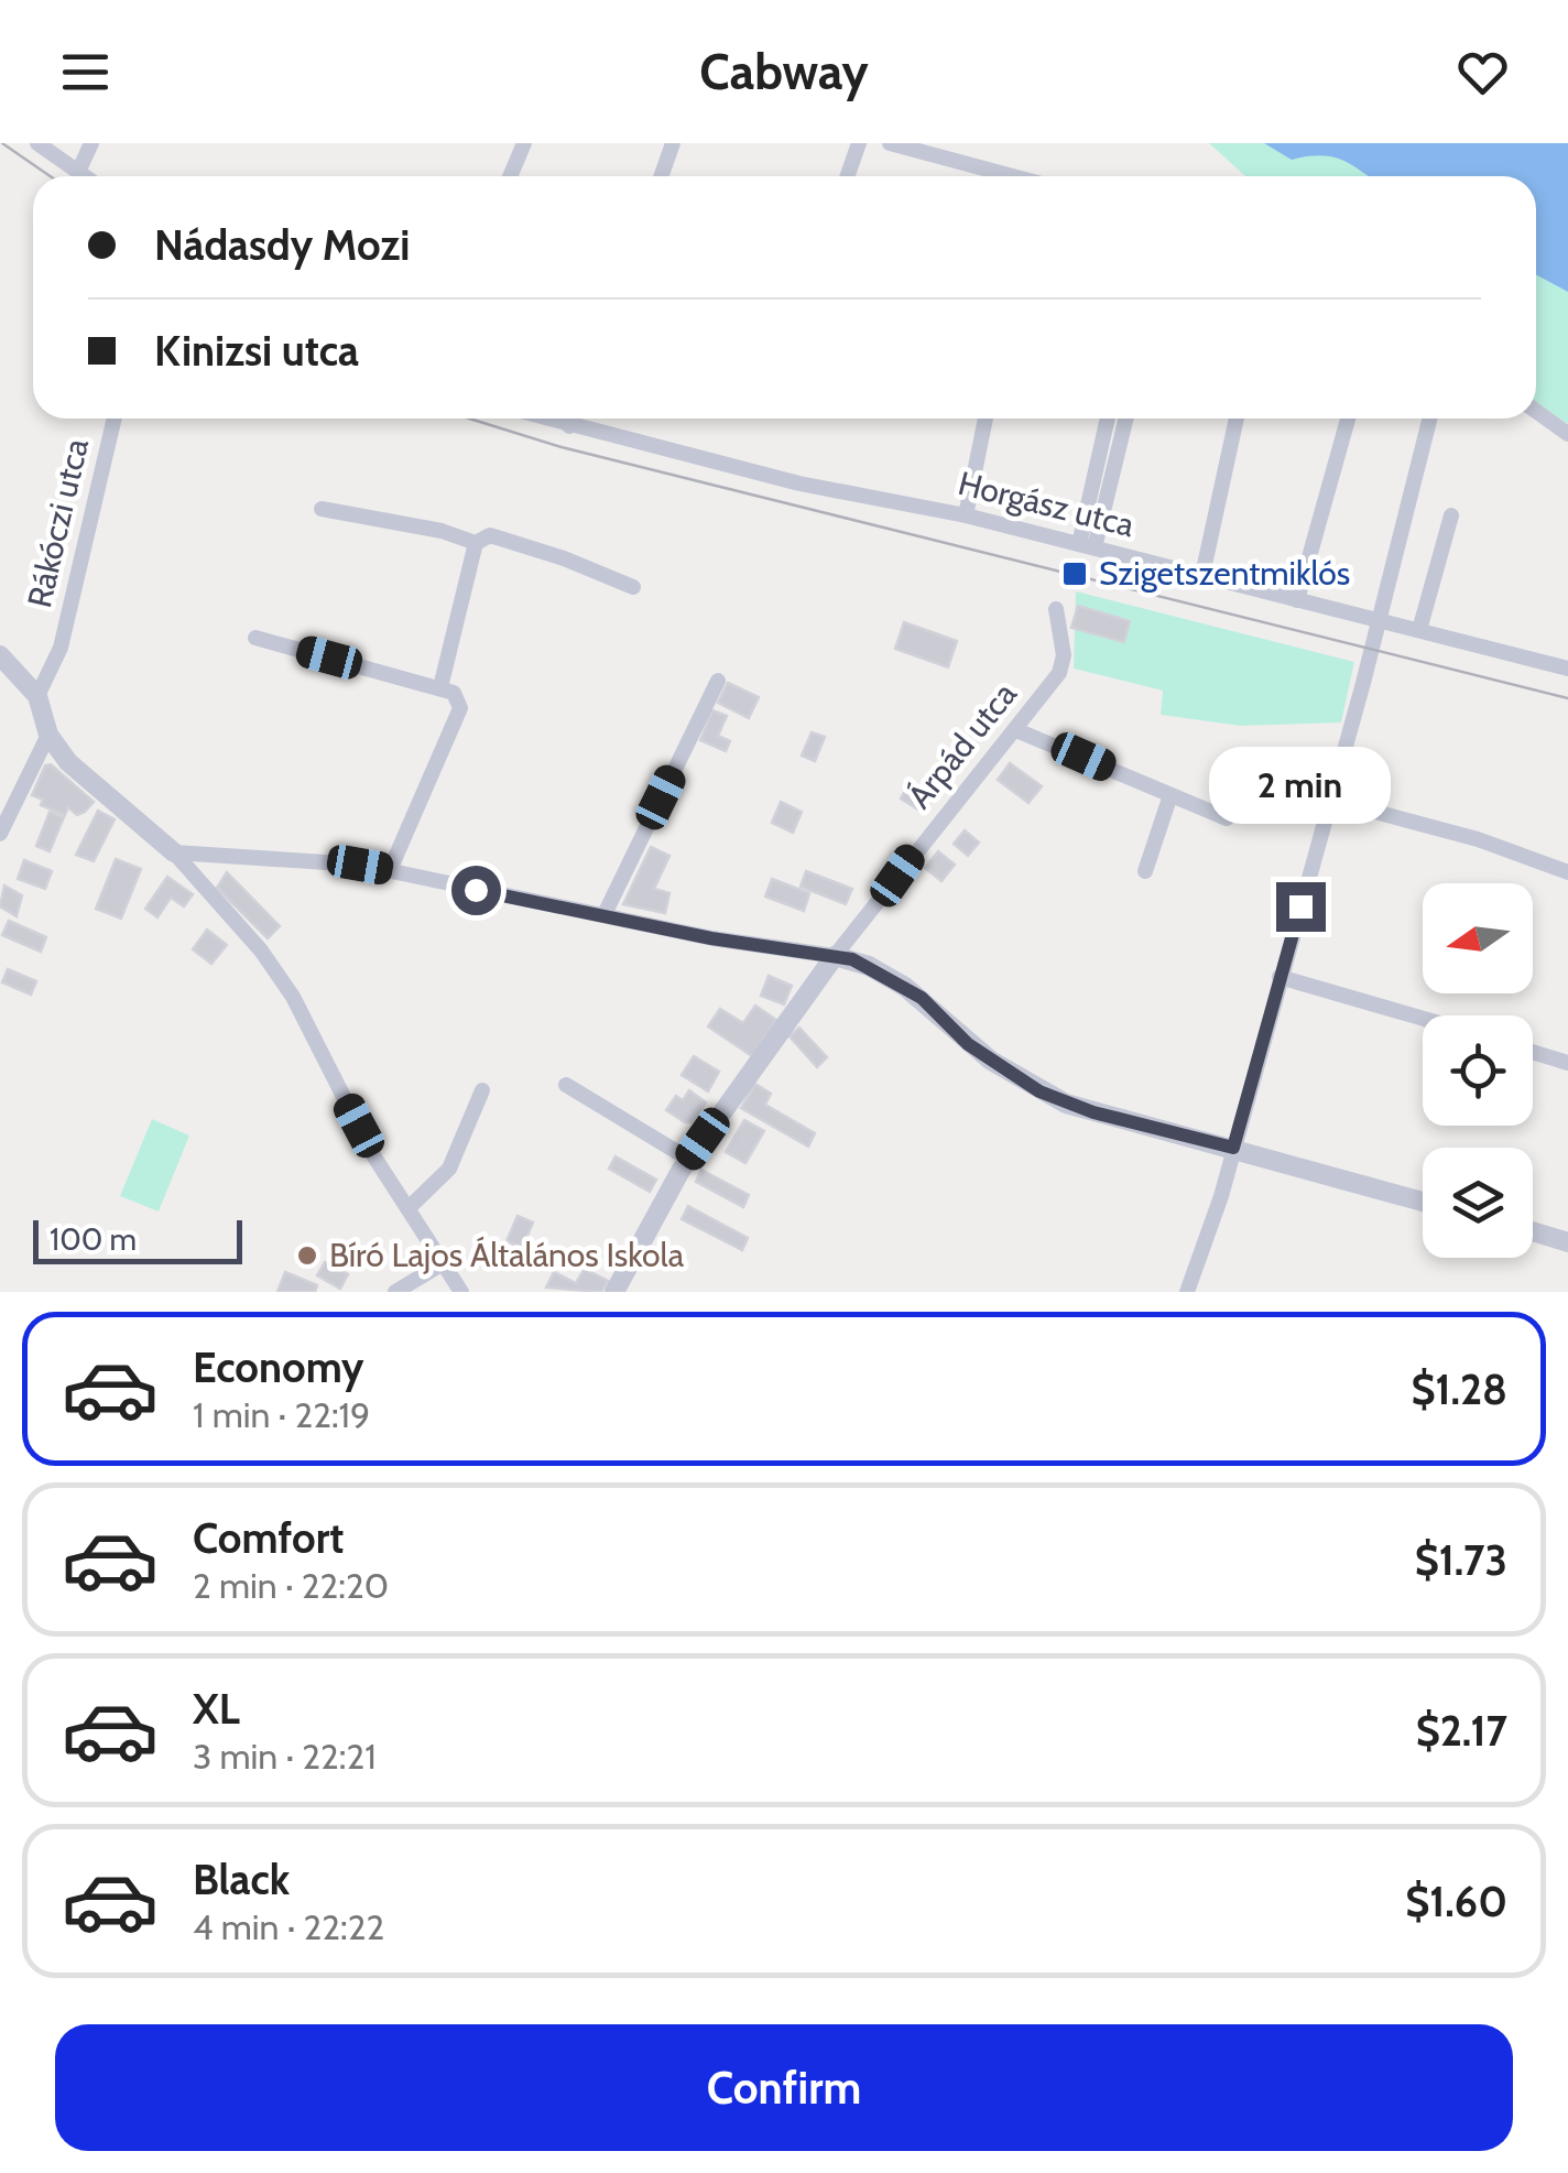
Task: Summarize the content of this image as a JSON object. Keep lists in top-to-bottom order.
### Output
{
  "streets": {
    "street": ["Horgász utca", "Rákóczi utca", "Árpád utca"]
  },
  "places": {
    "transit": ["Szigetszentmiklós"],
    "other": ["Bíró Lajos Általános Iskola"]
  },
  "scale_bar": "100 m",
  "north": "left",
  "page": {
    "header": "Cabway",
    "banner": ["Nádasdy Mozi", "Kinizsi utca"],
    "bubble": "2 min",
    "scale": "100 m",
    "list": [
      {
        "name": "Economy",
        "note": "1 min · 22:19",
        "value": "$1.28"
      },
      {
        "name": "Comfort",
        "note": "2 min · 22:20",
        "value": "$1.73"
      },
      {
        "name": "XL",
        "note": "3 min · 22:21",
        "value": "$2.17"
      },
      {
        "name": "Black",
        "note": "4 min · 22:22",
        "value": "$1.60"
      }
    ],
    "buttons": "Confirm"
  }
}
